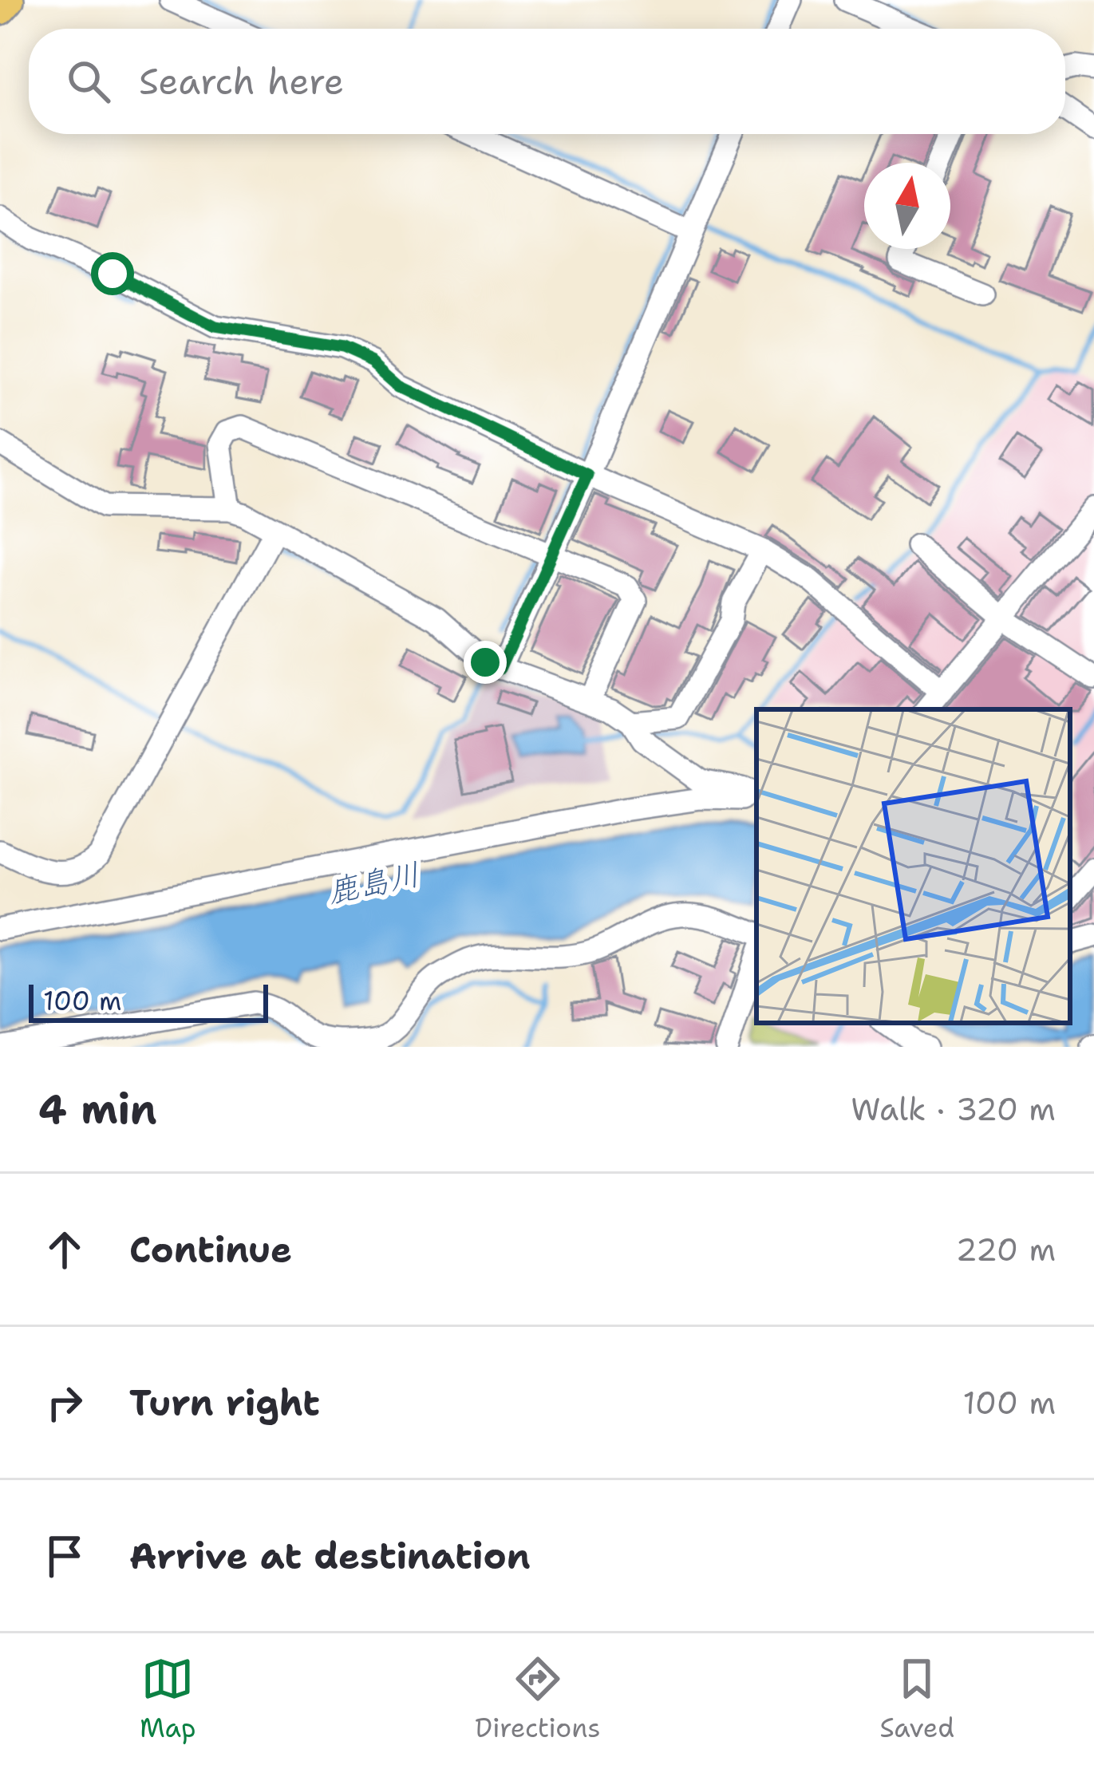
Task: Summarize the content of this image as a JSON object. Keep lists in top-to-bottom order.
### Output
{
  "water": ["鹿島川"],
  "scale_bar": "100 m",
  "north": "top",
  "page": {
    "search": "Search here",
    "scale": "100 m",
    "heading": ["4 min", "Walk · 320 m"],
    "list": [
      ["Continue", "220 m"],
      ["Turn right", "100 m"],
      "Arrive at destination"
    ],
    "nav": ["Map", "Directions", "Saved"]
  }
}
